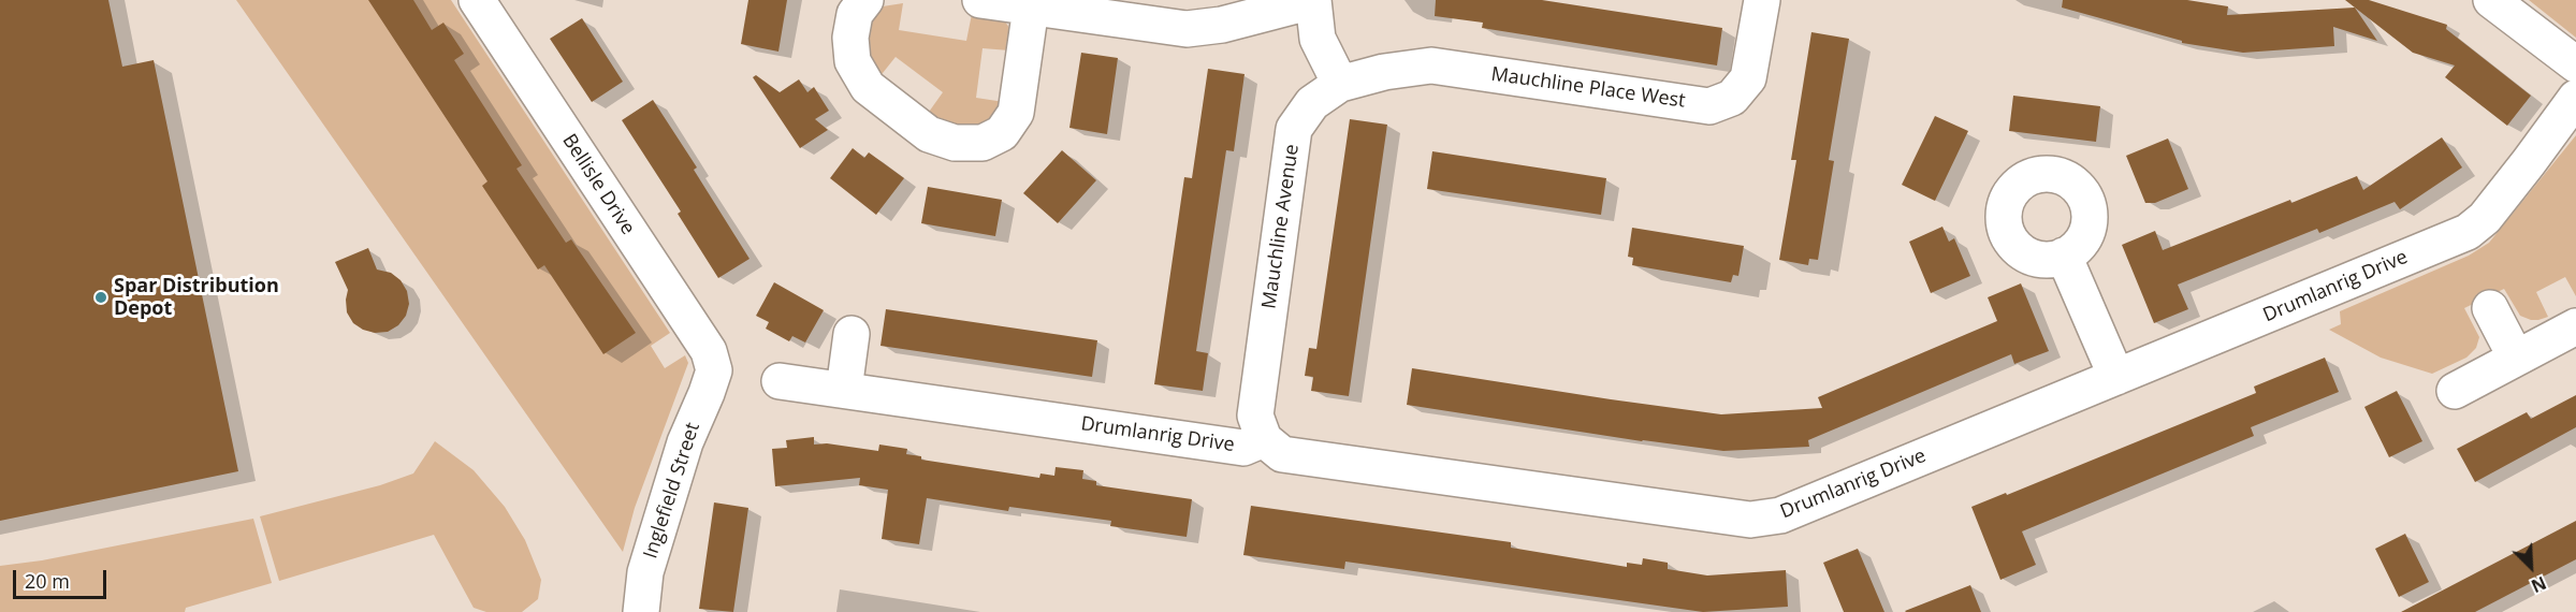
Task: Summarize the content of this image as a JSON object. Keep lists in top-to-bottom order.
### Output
{
  "streets": {
    "street": [
      "Mauchline Place West",
      "Bellisle Drive",
      "Mauchline Avenue",
      "Drumlanrig Drive",
      "Inglefield Street"
    ]
  },
  "crossings": [
    ["Mauchline Place West", "Mauchline Avenue"],
    ["Bellisle Drive", "Inglefield Street"],
    ["Mauchline Avenue", "Drumlanrig Drive"]
  ],
  "places": ["Spar Distribution Depot"],
  "scale_bar": "20 m",
  "north": "bottom right"
}
